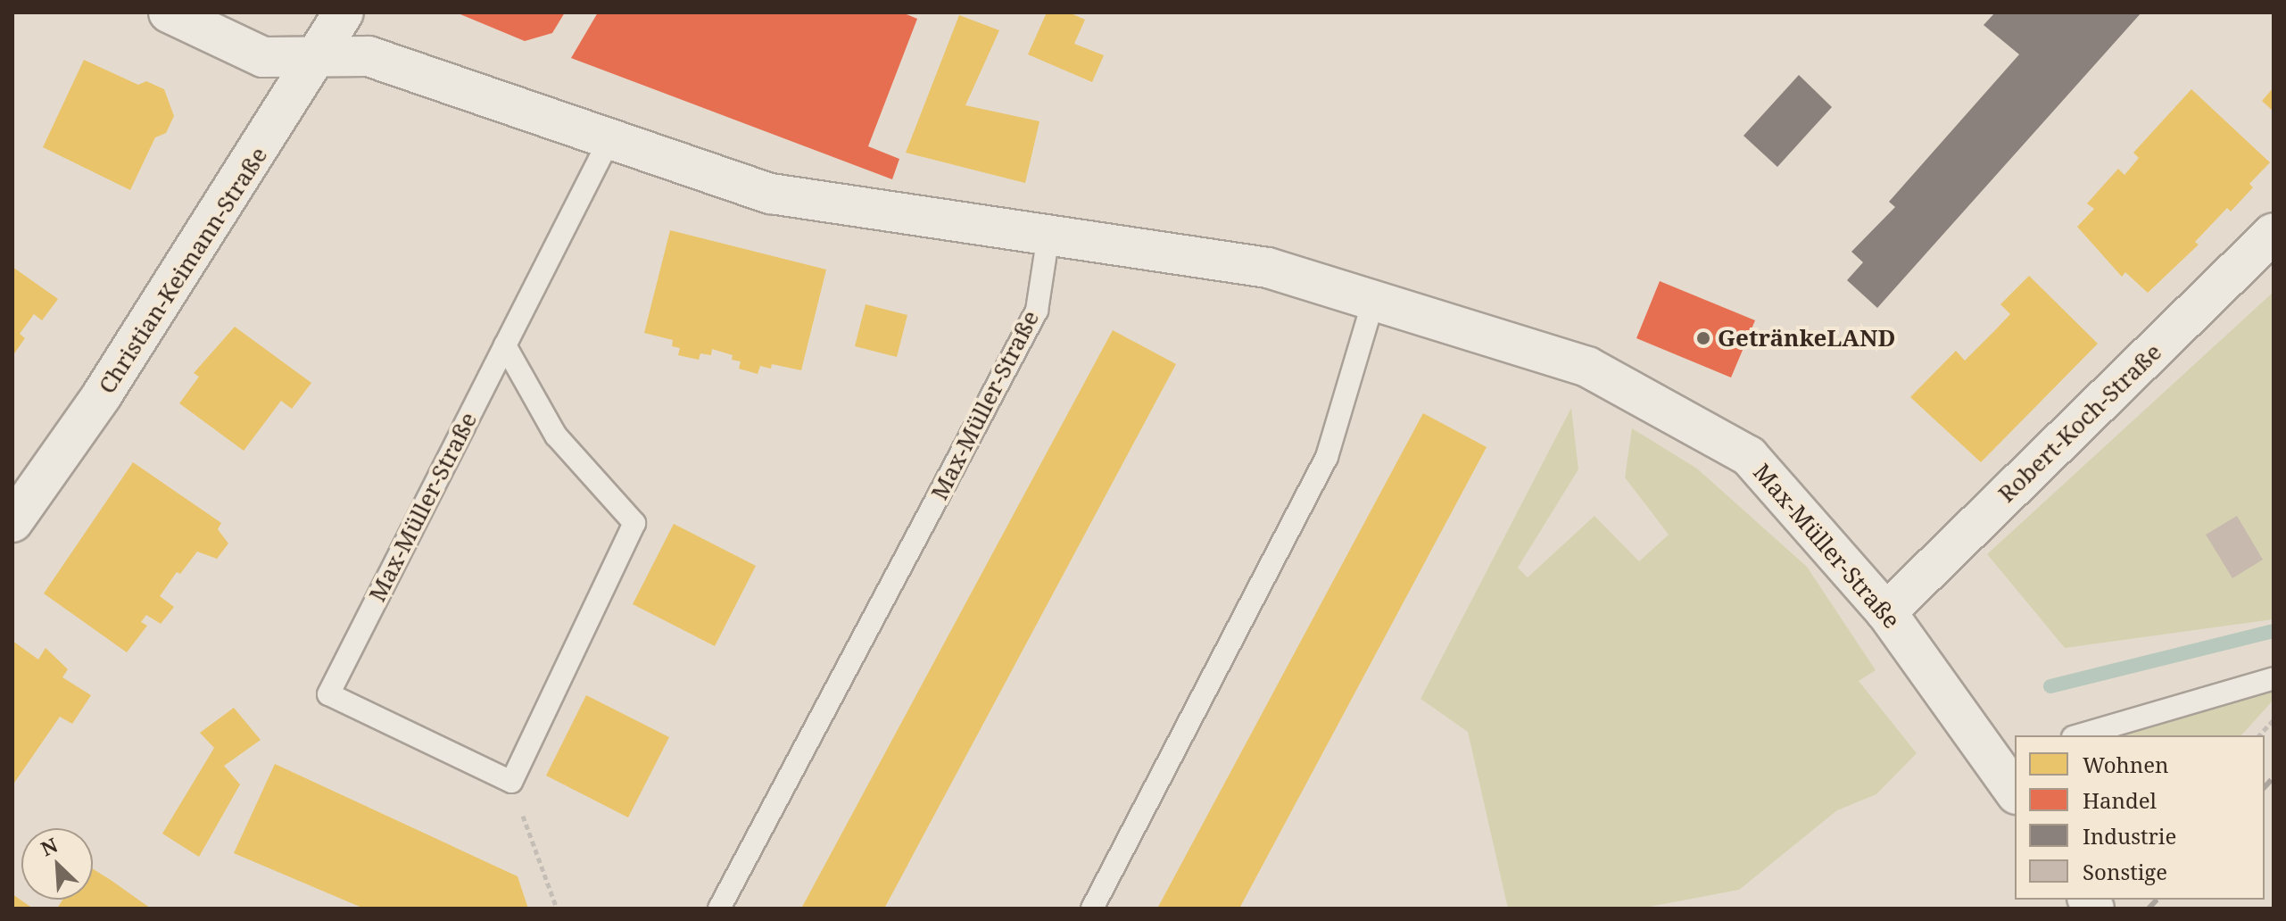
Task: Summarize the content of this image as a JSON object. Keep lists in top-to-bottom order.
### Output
{
  "streets": {
    "street": ["Christian-Keimann-Straße", "Max-Müller-Straße", "Robert-Koch-Straße"]
  },
  "crossings": [
    ["Christian-Keimann-Straße", "Max-Müller-Straße"],
    ["Max-Müller-Straße", "Robert-Koch-Straße"]
  ],
  "places": ["GetränkeLAND"],
  "legend": [
    "Wohnen",
    "Handel",
    "Industrie",
    "Sonstige"
  ],
  "north": "top left"
}
